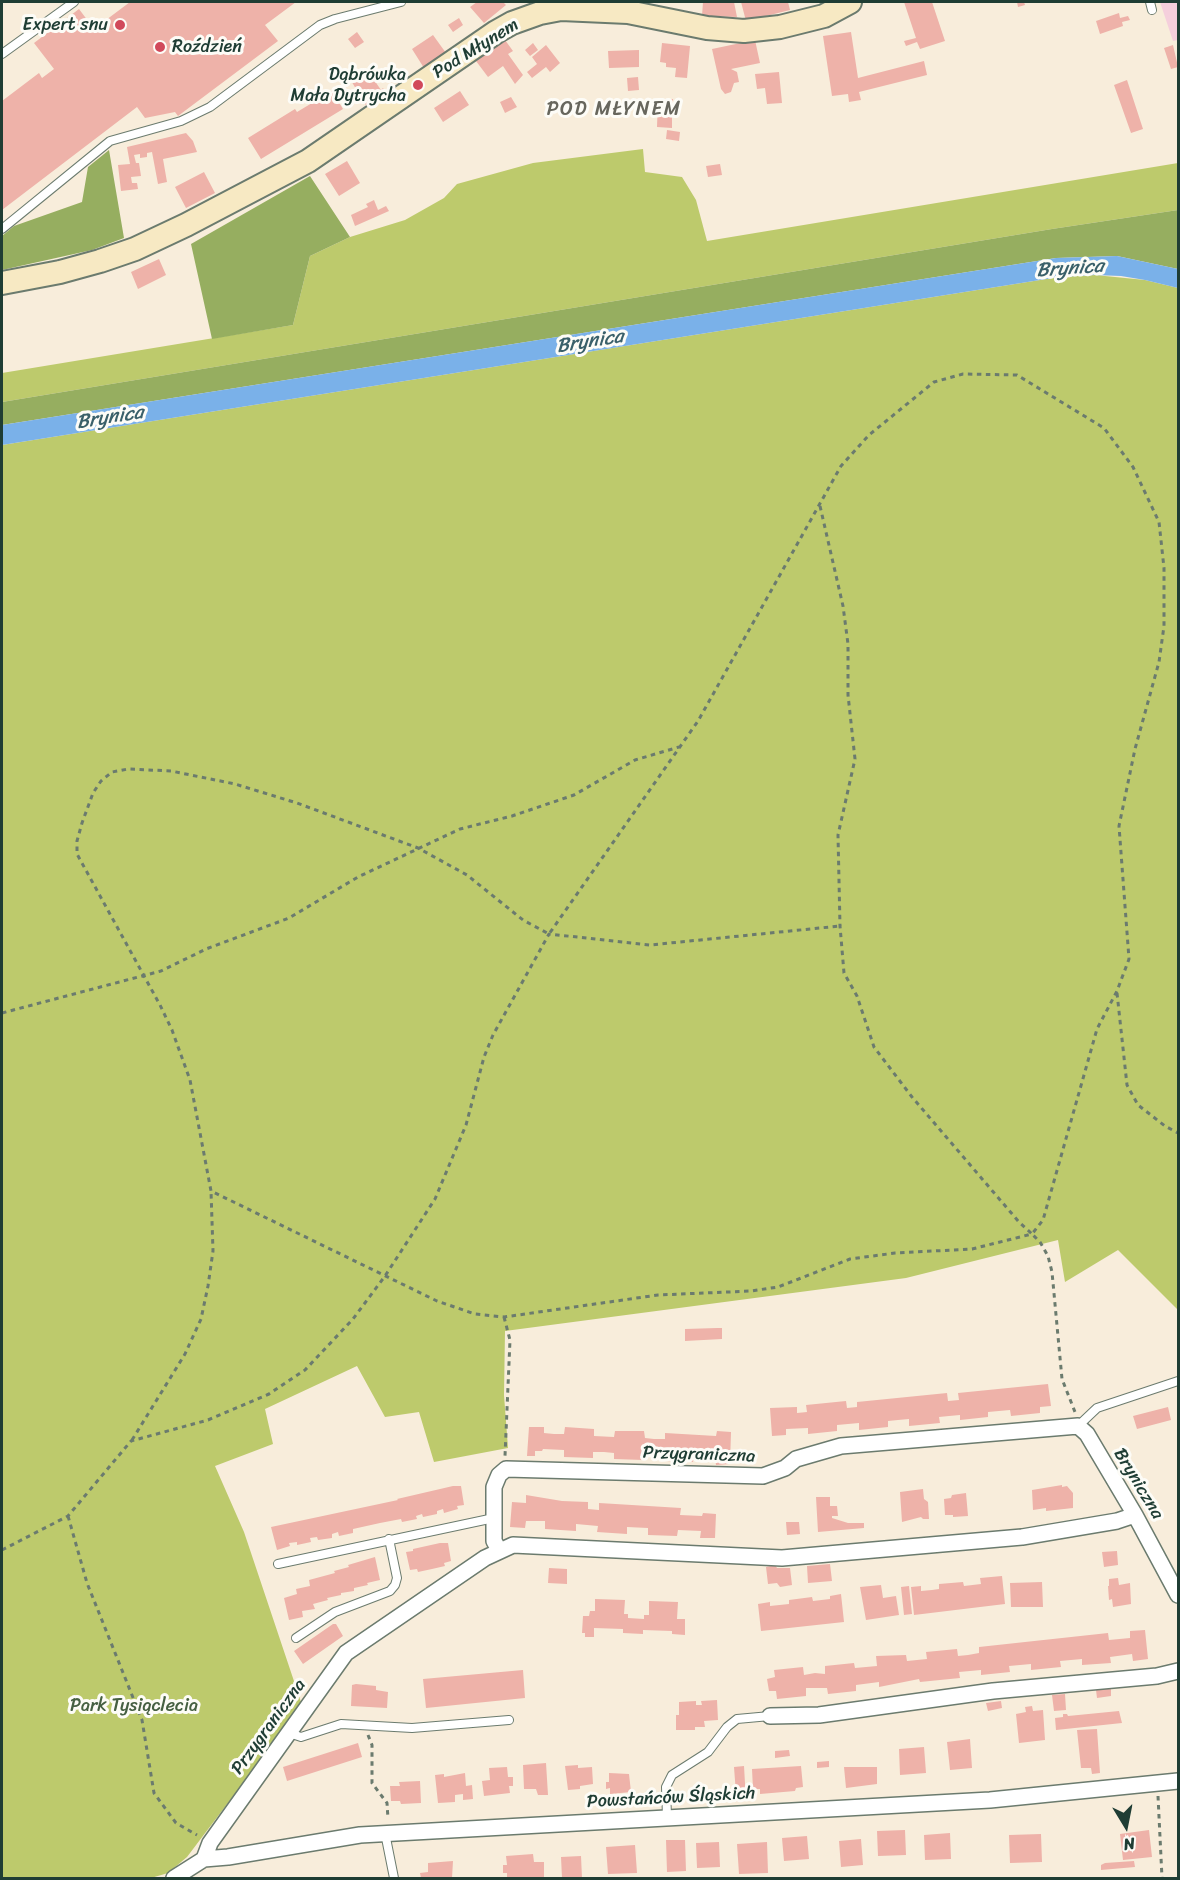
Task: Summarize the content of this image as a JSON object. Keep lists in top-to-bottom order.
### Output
{
  "streets": {
    "street": [
      "Pod Młynem",
      "Przygraniczna",
      "Bryniczna",
      "Powstańców Śląskich"
    ]
  },
  "crossings": [
    ["Przygraniczna", "Bryniczna"],
    ["Przygraniczna", "Powstańców Śląskich"]
  ],
  "districts": ["POD MŁYNEM"],
  "water": ["Brynica"],
  "parks": ["Park Tysiąclecia"],
  "places": ["Expert snu", "Roździeń", "Dąbrówka Mała Dytrycha"],
  "north": "bottom"
}
